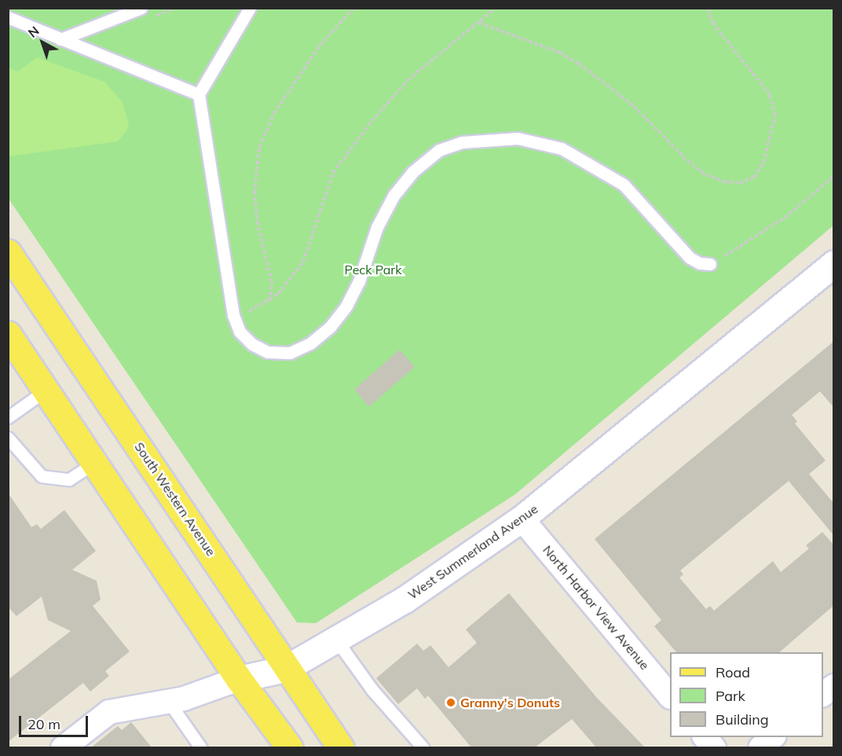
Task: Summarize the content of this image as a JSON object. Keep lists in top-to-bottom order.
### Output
{
  "streets": {
    "main road": ["South Western Avenue", "West Summerland Avenue"],
    "street": ["North Harbor View Avenue"]
  },
  "crossings": [
    ["South Western Avenue", "West Summerland Avenue"],
    ["West Summerland Avenue", "North Harbor View Avenue"]
  ],
  "parks": ["Peck Park"],
  "places": ["Granny's Donuts"],
  "legend": ["Road", "Park", "Building"],
  "scale_bar": "20 m",
  "north": "top left"
}
